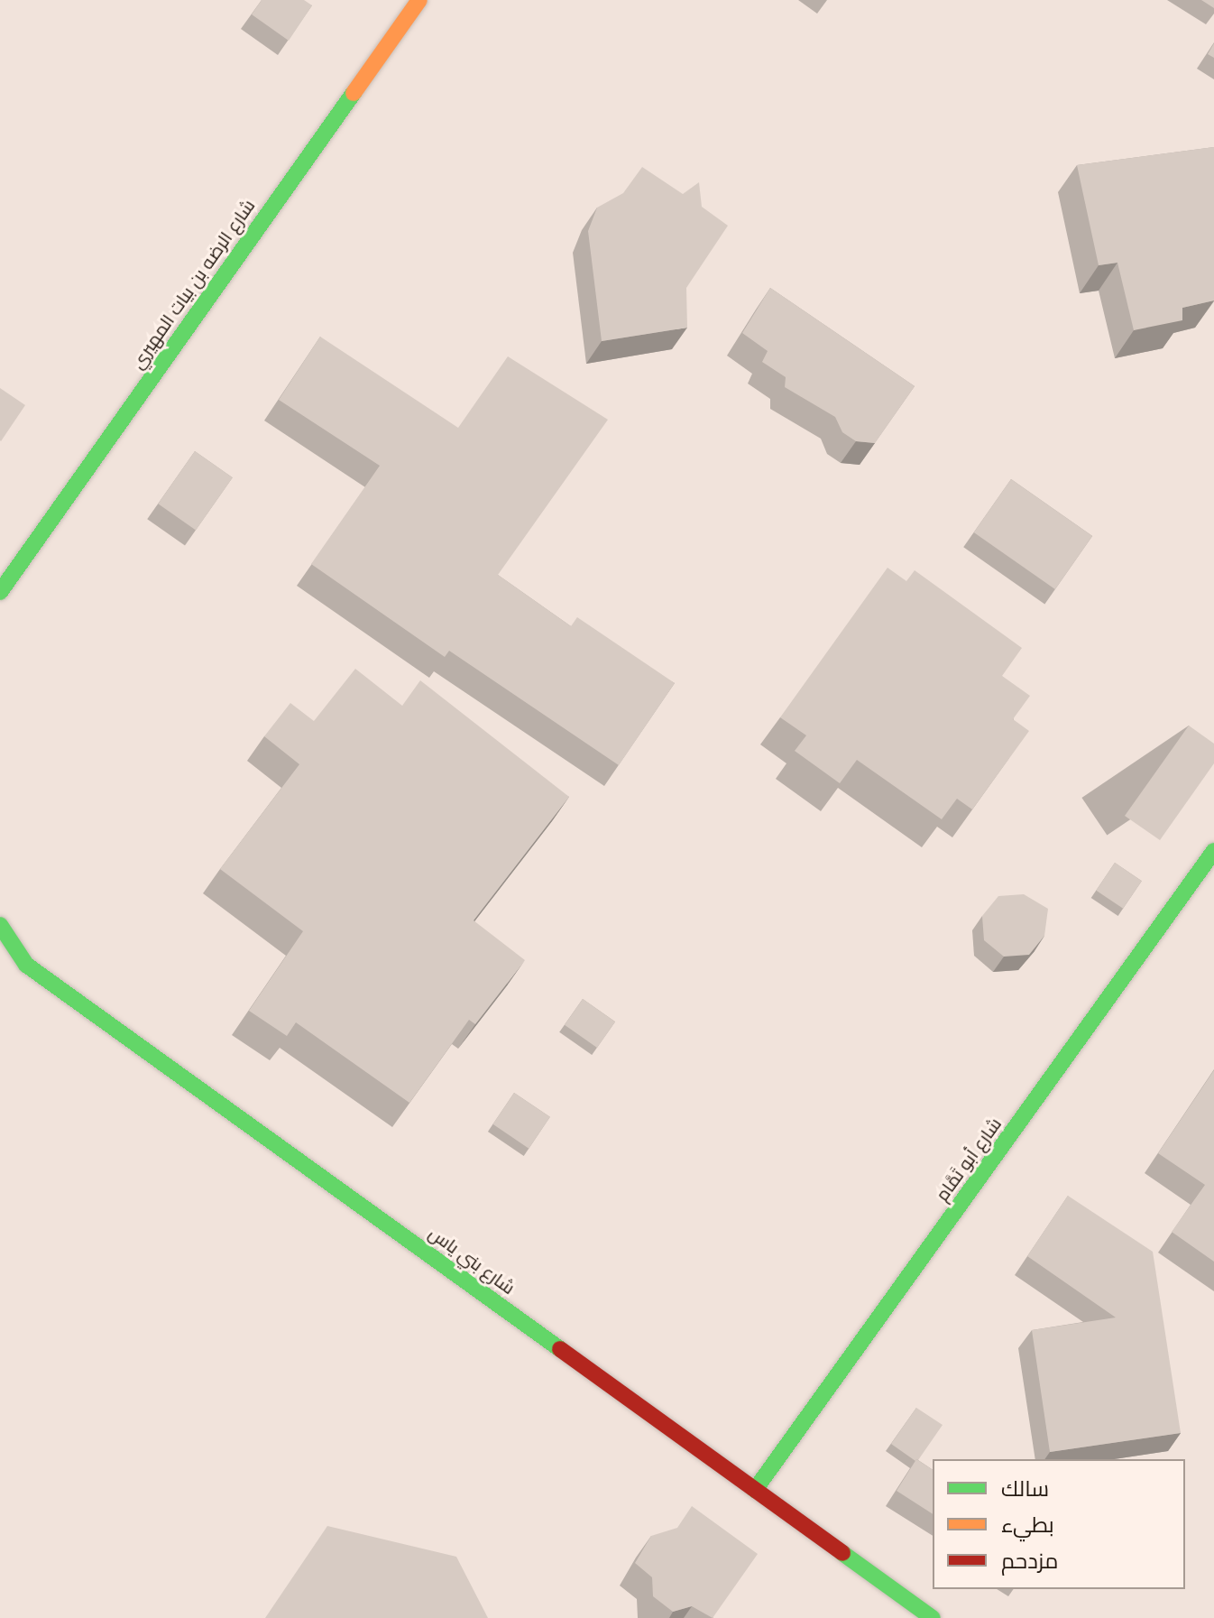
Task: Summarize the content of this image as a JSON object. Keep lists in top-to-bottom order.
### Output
{
  "streets": {
    "street": ["شارع الرضه بن بيات المهيري", "شارع أبو تَمَّام", "شارع بني ياس"]
  },
  "crossings": [
    ["شارع أبو تَمَّام", "شارع بني ياس"]
  ],
  "legend": ["سالك", "بطيء", "مزدحم"]
}
